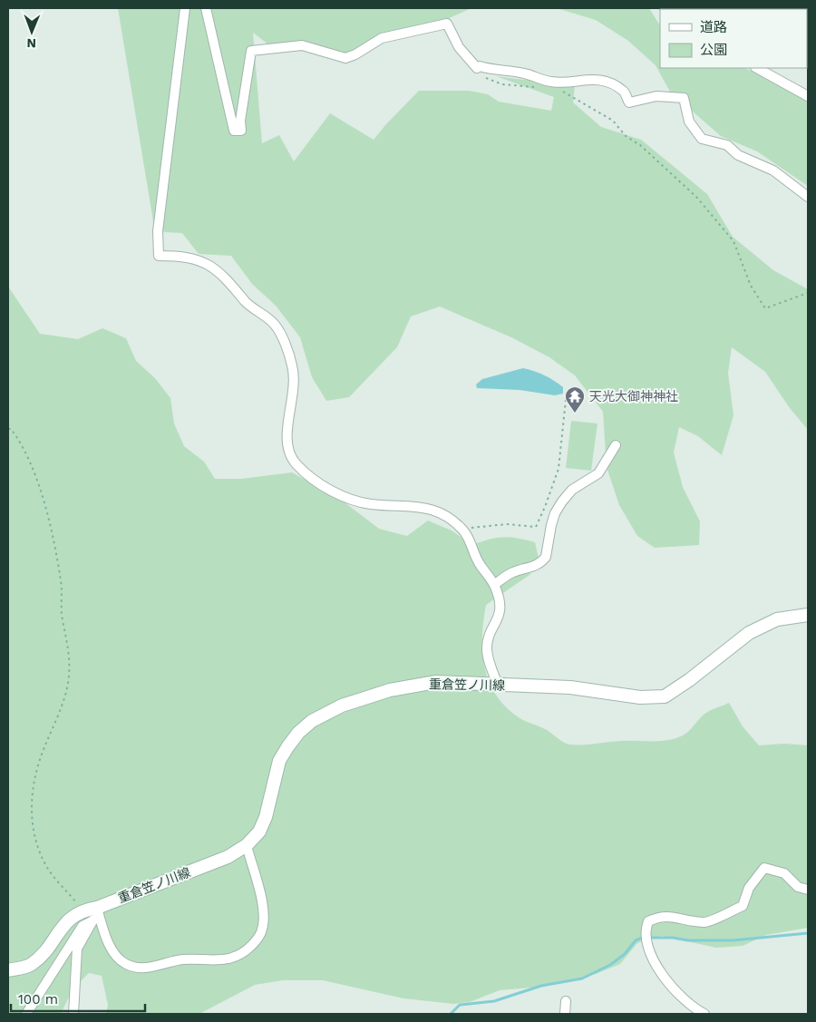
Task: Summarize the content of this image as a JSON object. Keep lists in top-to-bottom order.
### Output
{
  "streets": {
    "main road": ["重倉笠ノ川線"]
  },
  "places": {
    "temple": ["天光大御神神社"]
  },
  "legend": ["道路", "公園"],
  "scale_bar": "100 m",
  "north": "bottom"
}
